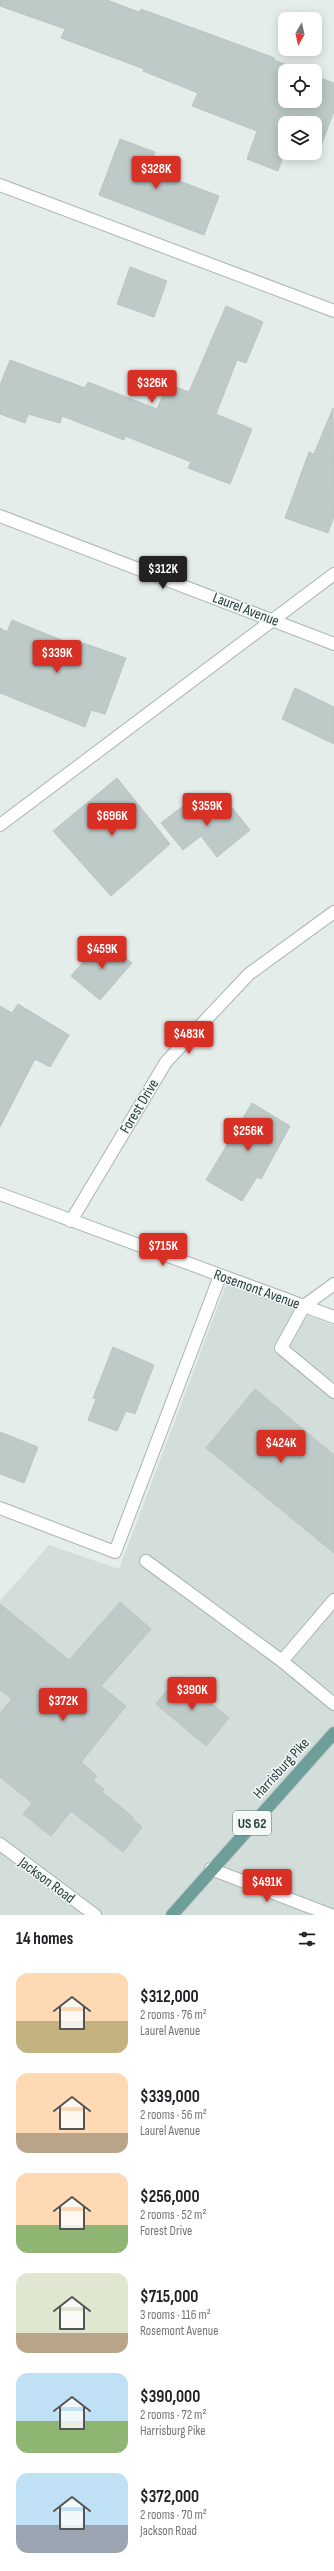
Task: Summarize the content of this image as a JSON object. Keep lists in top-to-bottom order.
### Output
{
  "streets": {
    "main road": ["Harrisburg Pike", "US 62"],
    "street": [
      "Laurel Avenue",
      "Forest Drive",
      "Rosemont Avenue",
      "Jackson Road"
    ]
  },
  "crossings": [
    ["Forest Drive", "Rosemont Avenue"]
  ],
  "north": "bottom",
  "page": {
    "price": [
      "$328K",
      "$326K",
      "$312K",
      "$339K",
      "$359K",
      "$696K",
      "$459K",
      "$483K",
      "$256K",
      "$715K",
      "$424K",
      "$390K",
      "$372K",
      "$491K"
    ],
    "heading": "14 homes",
    "list": [
      {
        "name": "$312,000",
        "note": "2 rooms · 76 m² · Laurel Avenue"
      },
      {
        "name": "$339,000",
        "note": "2 rooms · 56 m² · Laurel Avenue"
      },
      {
        "name": "$256,000",
        "note": "2 rooms · 52 m² · Forest Drive"
      },
      {
        "name": "$715,000",
        "note": "3 rooms · 116 m² · Rosemont Avenue"
      },
      {
        "name": "$390,000",
        "note": "2 rooms · 72 m² · Harrisburg Pike"
      },
      {
        "name": "$372,000",
        "note": "2 rooms · 70 m² · Jackson Road"
      }
    ]
  }
}
